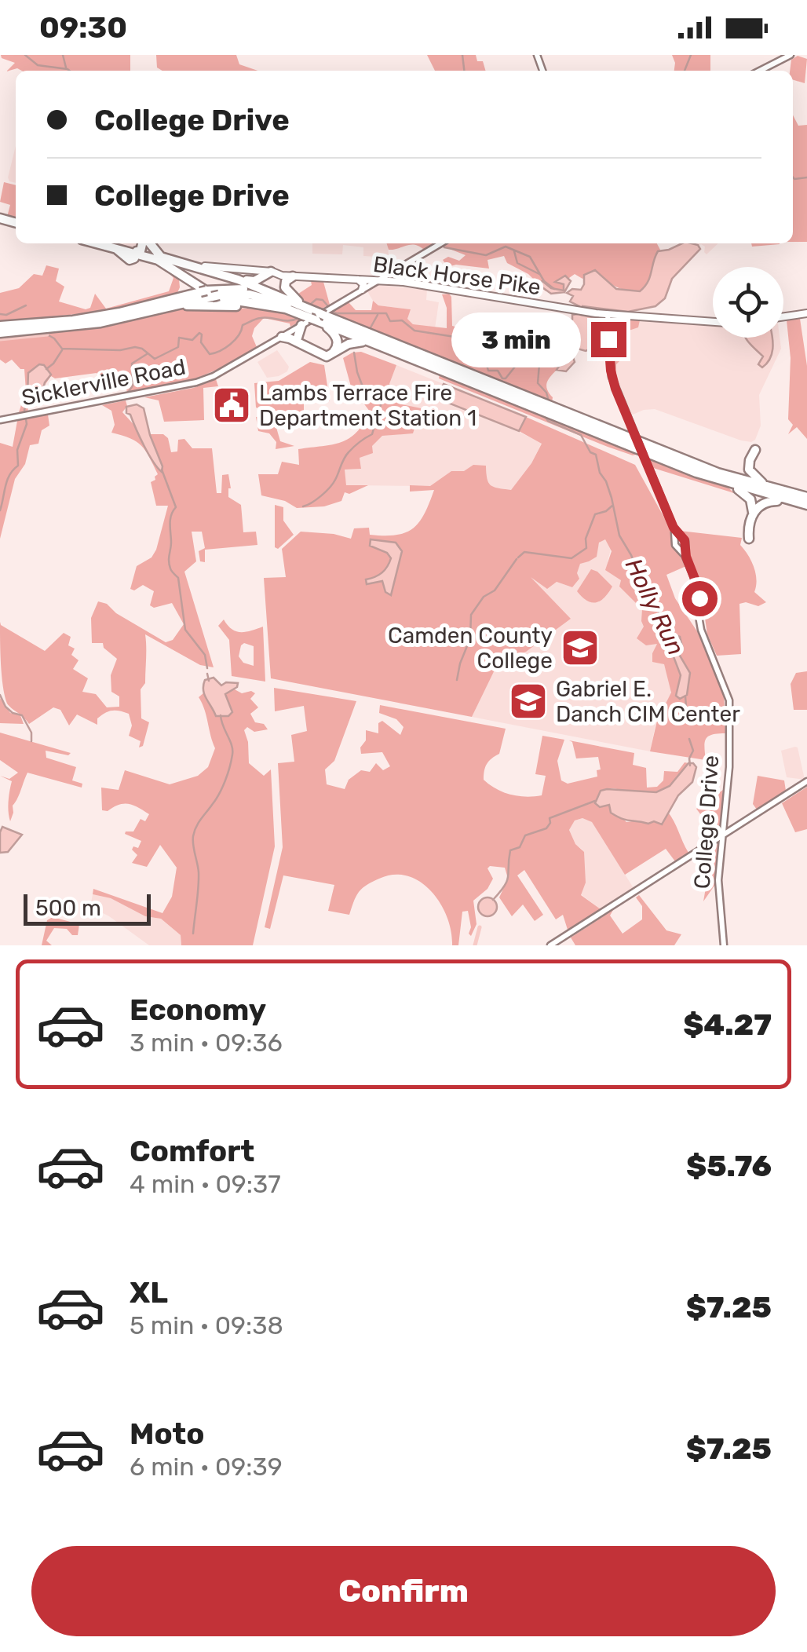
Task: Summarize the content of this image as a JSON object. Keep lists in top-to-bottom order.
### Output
{
  "streets": {
    "highway": ["Black Horse Pike"],
    "main road": ["Sicklerville Road", "College Drive"]
  },
  "water": ["Holly Run"],
  "places": {
    "public building": ["Lambs Terrace Fire Department Station 1"],
    "school or university": ["Camden County College", "Gabriel E. Danch CIM Center"]
  },
  "scale_bar": "500 m",
  "page": {
    "status": "09:30",
    "banner": ["College Drive", "College Drive"],
    "bubble": "3 min",
    "scale": "500 m",
    "list": [
      {
        "name": "Economy",
        "note": "3 min · 09:36",
        "value": "$4.27"
      },
      {
        "name": "Comfort",
        "note": "4 min · 09:37",
        "value": "$5.76"
      },
      {
        "name": "XL",
        "note": "5 min · 09:38",
        "value": "$7.25"
      },
      {
        "name": "Moto",
        "note": "6 min · 09:39",
        "value": "$7.25"
      }
    ],
    "buttons": "Confirm"
  }
}
